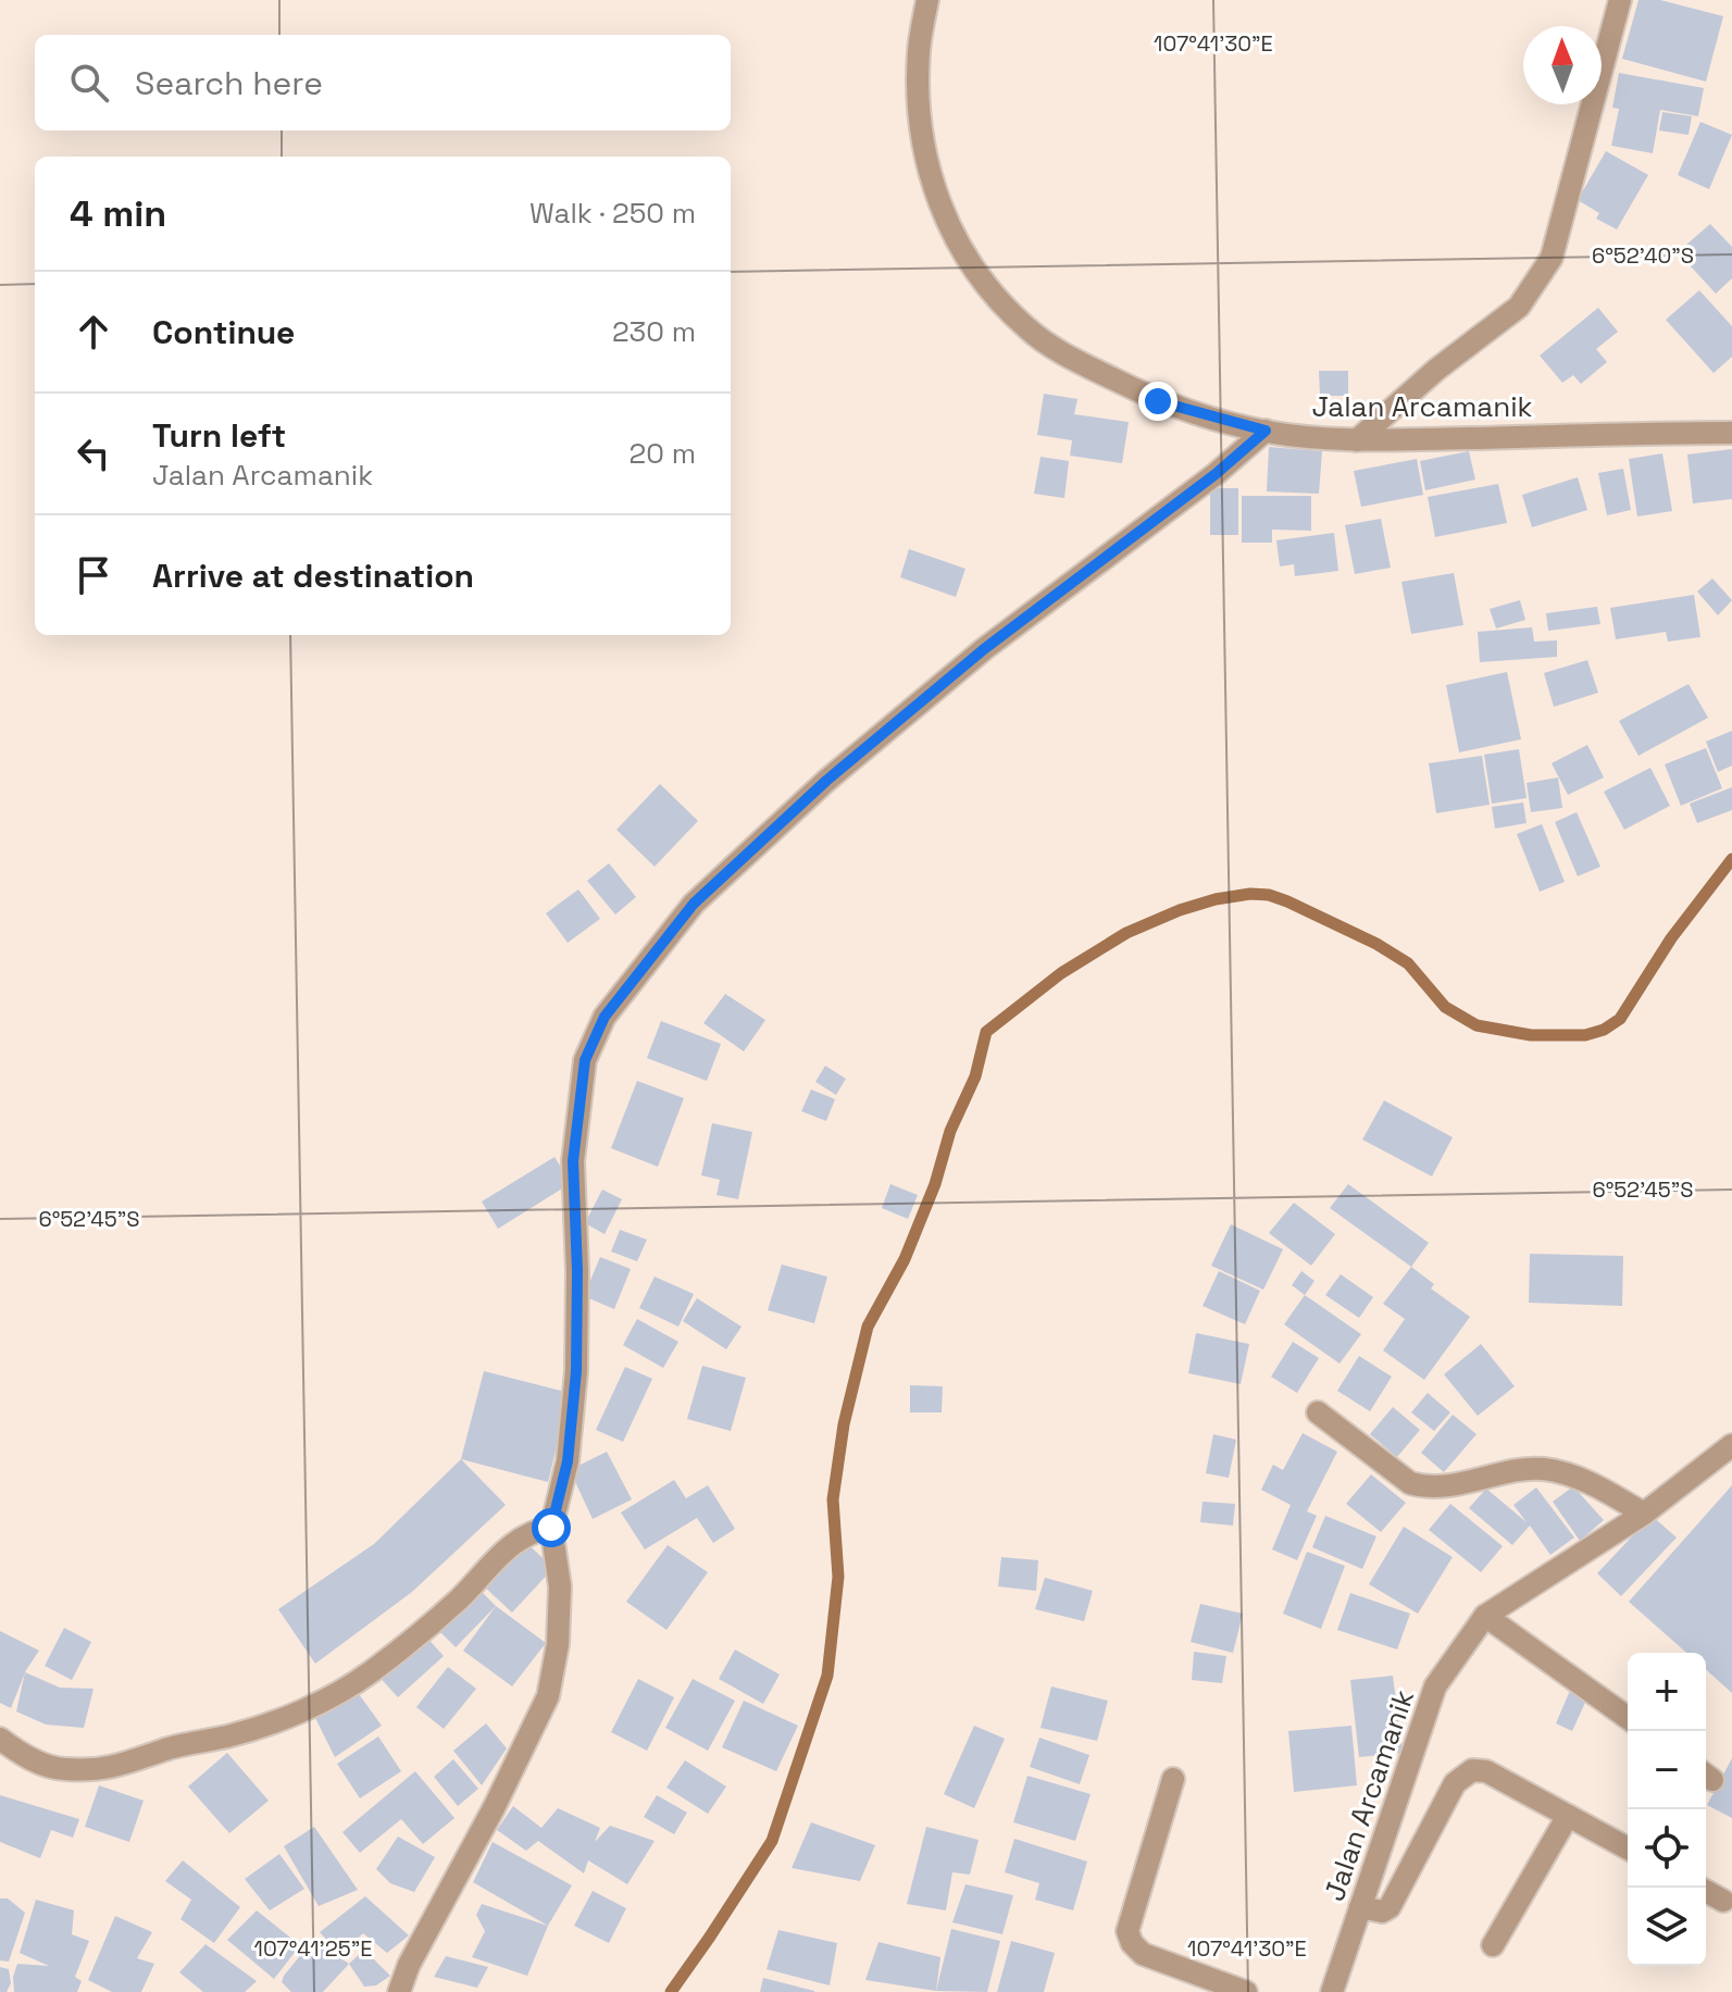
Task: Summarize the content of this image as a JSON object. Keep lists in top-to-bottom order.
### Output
{
  "streets": {
    "street": ["Jalan Arcamanik"]
  },
  "north": "top",
  "page": {
    "search": "Search here",
    "heading": ["4 min", "Walk · 250 m"],
    "list": [
      ["Continue", "230 m"],
      ["Turn left", "Jalan Arcamanik", "20 m"],
      "Arrive at destination"
    ],
    "map_buttons": ["+", "−"]
  },
  "coordinates": [
    "107°41'30\"E",
    "6°52'40\"S",
    "6°52'45\"S",
    "107°41'25\"E"
  ]
}
